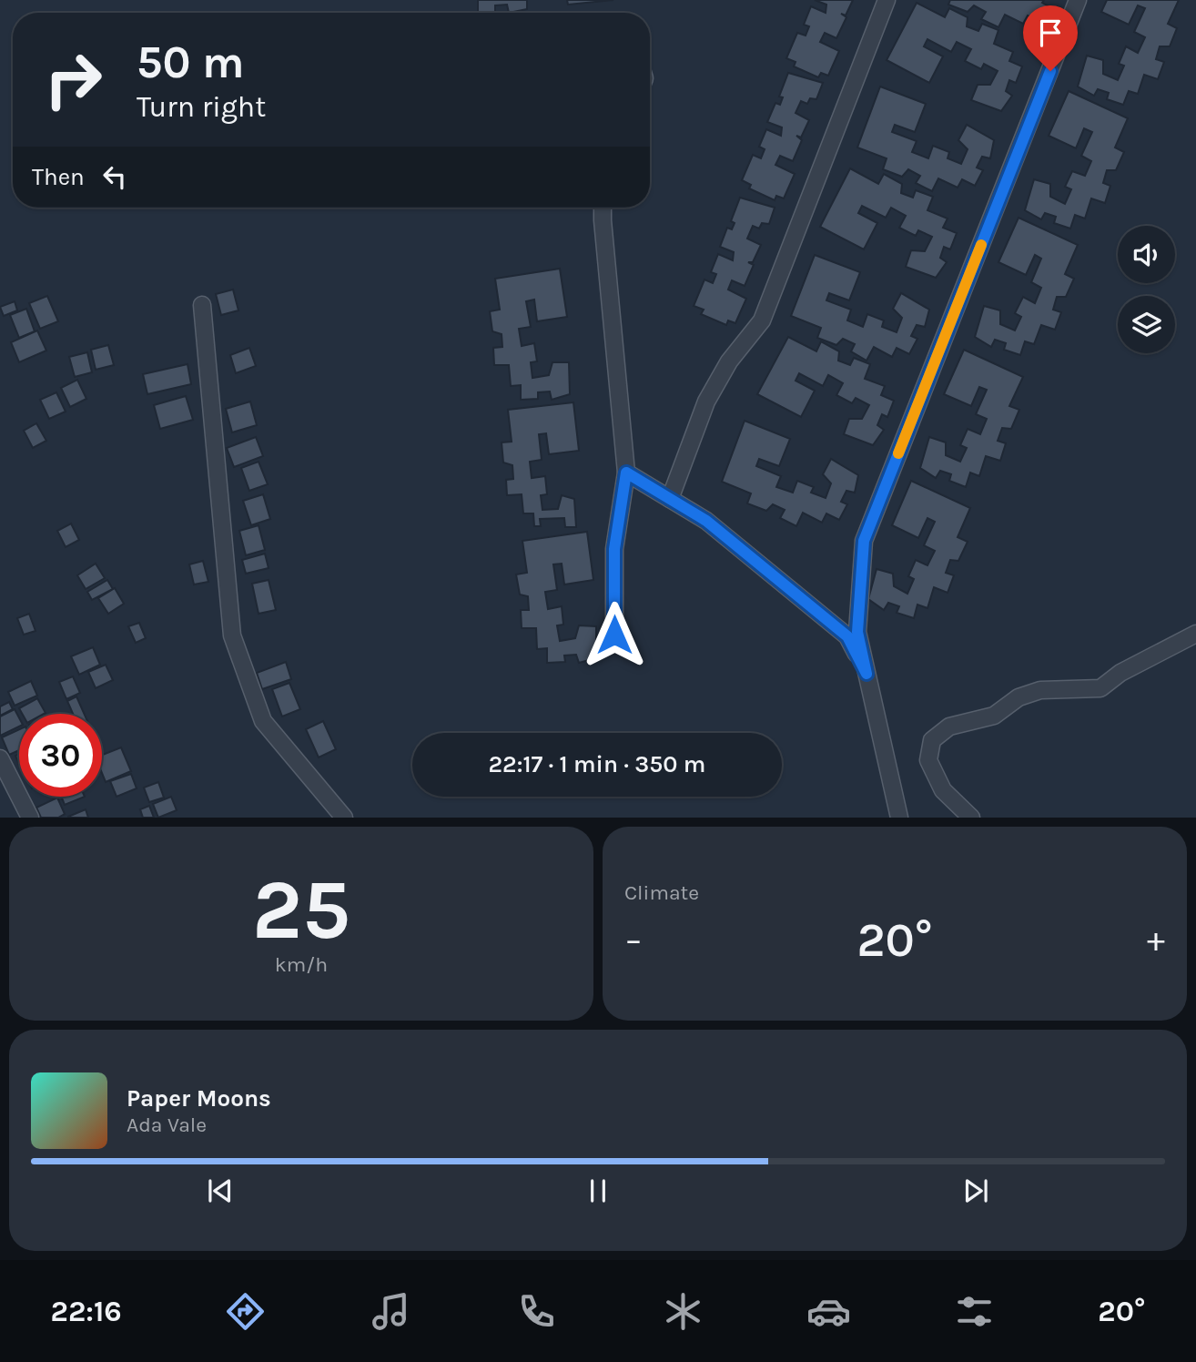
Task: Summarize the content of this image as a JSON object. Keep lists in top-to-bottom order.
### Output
{
  "page": {
    "turn": ["50 m", "Turn right"],
    "then": "Then",
    "limit": "30",
    "trip": "22:17 · 1 min · 350 m",
    "tile": [
      ["25", "km/h"],
      "Climate"
    ],
    "heat": ["−", "20°", "+"],
    "song": ["Paper Moons", "Ada Vale"],
    "tabs": ["22:16", "20°"]
  }
}
